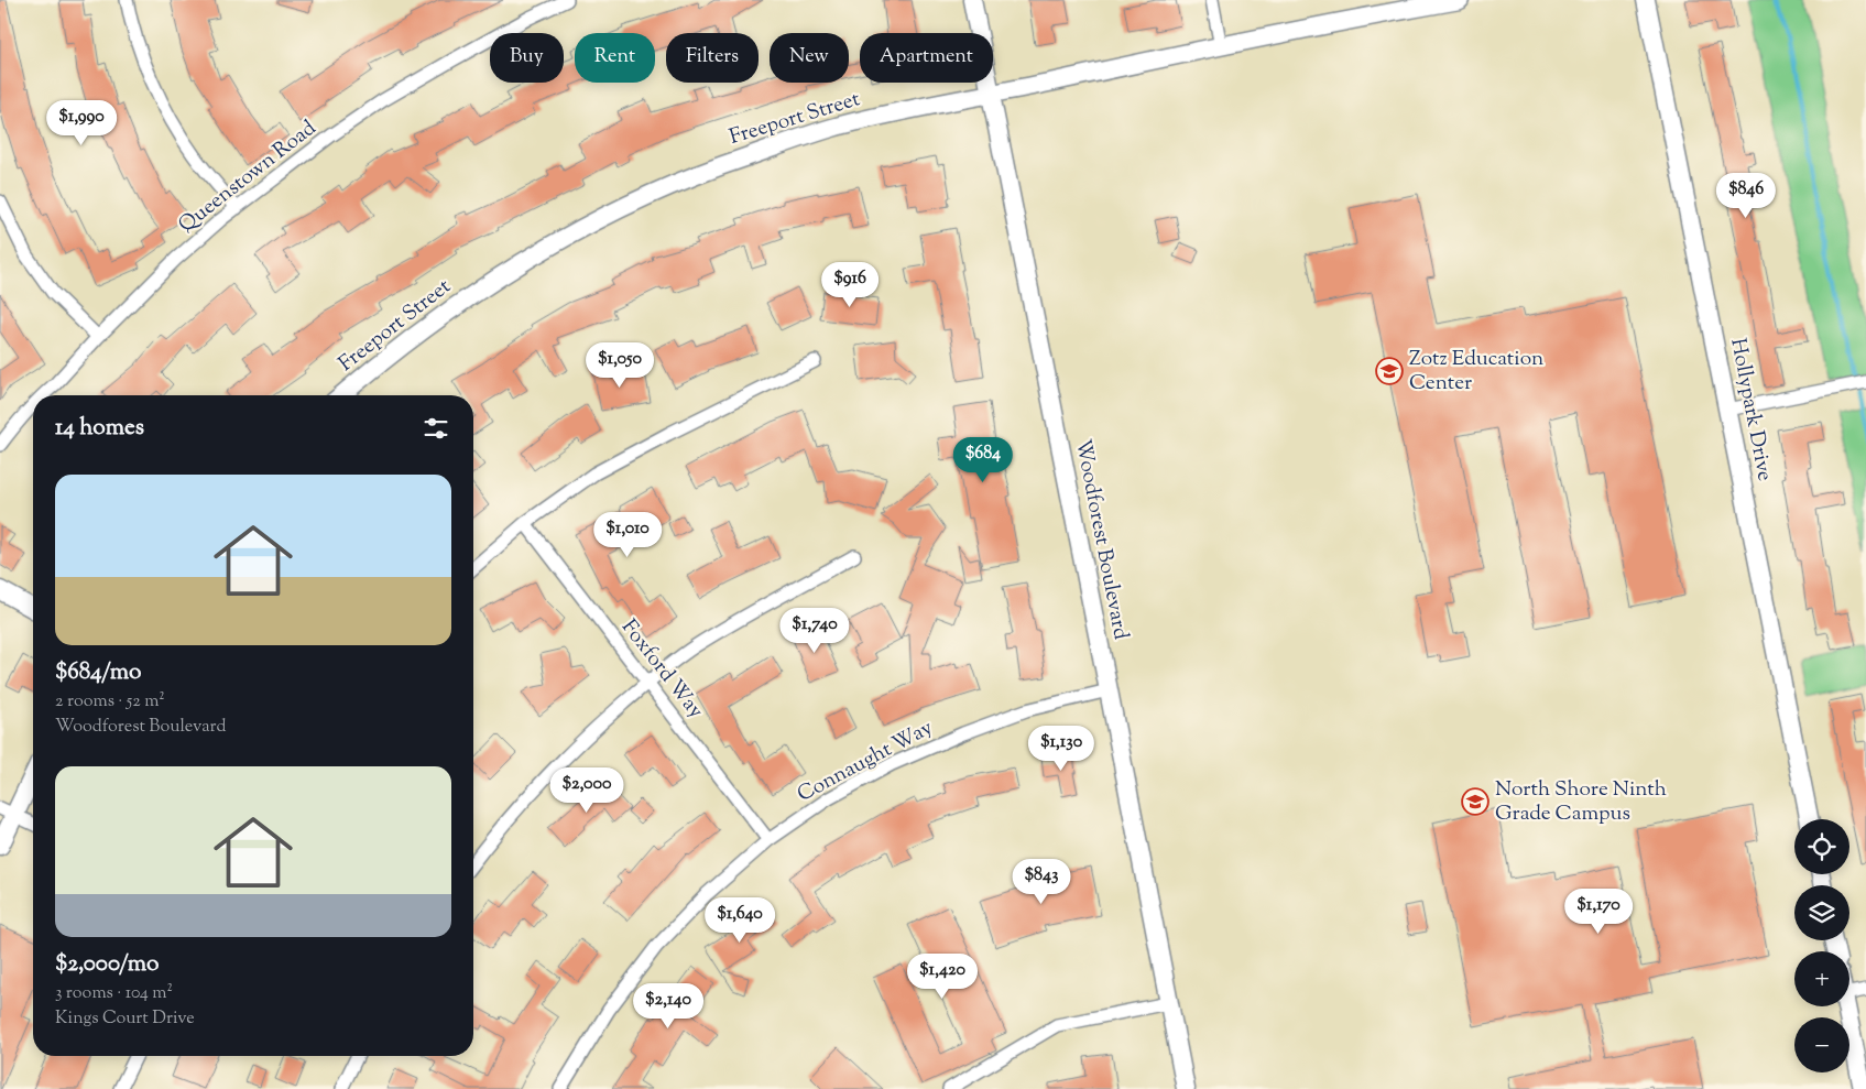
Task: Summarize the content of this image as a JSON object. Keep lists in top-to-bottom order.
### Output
{
  "streets": {
    "main road": ["Freeport Street", "Hollypark Drive", "Woodforest Boulevard"],
    "street": ["Queenstown Road", "Foxford Way", "Connaught Way"]
  },
  "crossings": [
    ["Freeport Street", "Woodforest Boulevard"],
    ["Woodforest Boulevard", "Connaught Way"],
    ["Foxford Way", "Connaught Way"]
  ],
  "places": {
    "school or university": ["Zotz Education Center", "North Shore Ninth Grade Campus"]
  },
  "page": {
    "chip": [
      "Buy",
      "Rent",
      "Filters",
      "New",
      "Apartment"
    ],
    "price": [
      "$1,990",
      "$846",
      "$916",
      "$1,050",
      "$684",
      "$1,010",
      "$1,740",
      "$1,130",
      "$2,000",
      "$843",
      "$1,170",
      "$1,640",
      "$1,420",
      "$2,140"
    ],
    "heading": "14 homes",
    "list": [
      {
        "name": "$684/mo",
        "note": "2 rooms · 52 m² · Woodforest Boulevard"
      },
      {
        "name": "$2,000/mo",
        "note": "3 rooms · 104 m² · Kings Court Drive"
      }
    ],
    "map_buttons": ["+", "−"]
  }
}
